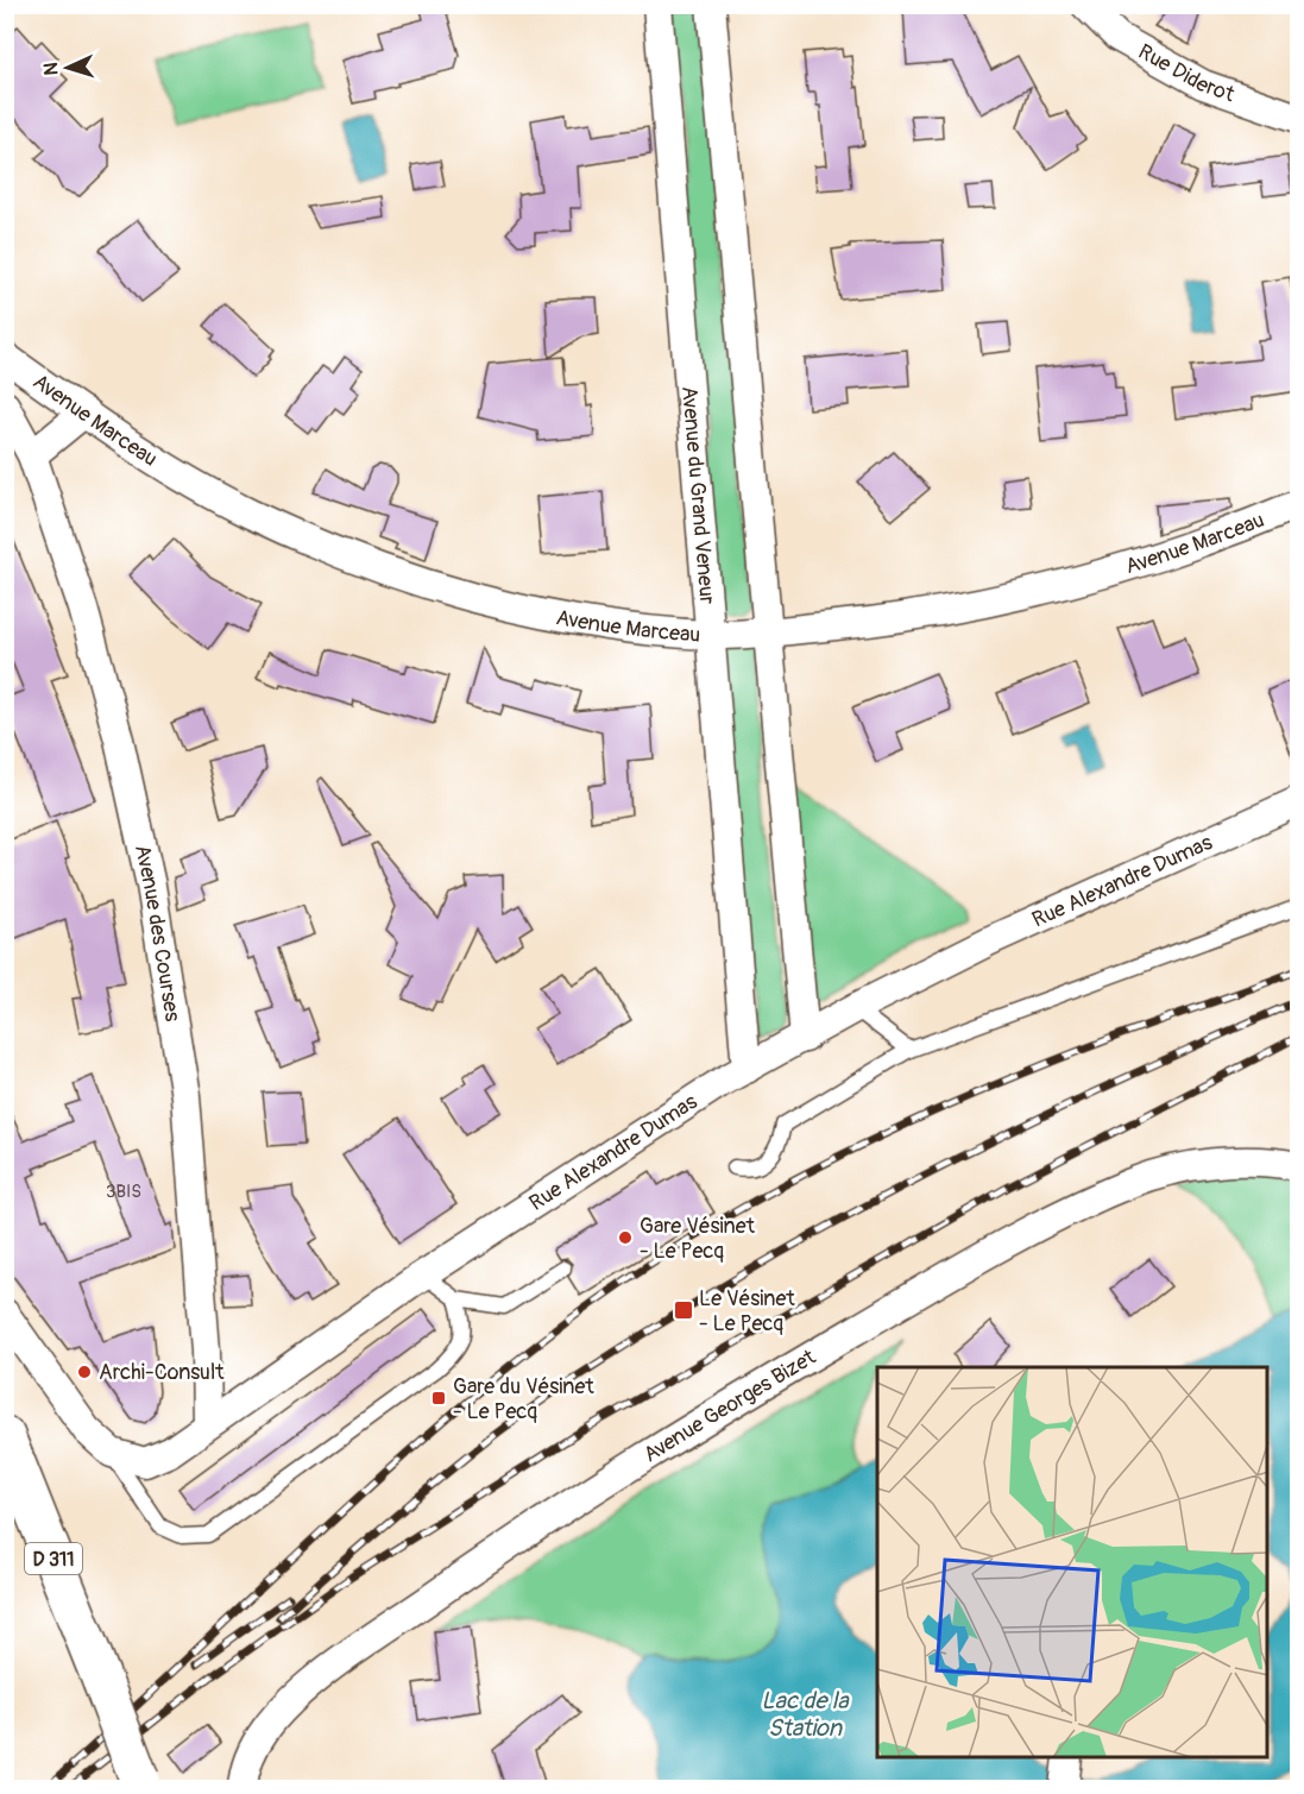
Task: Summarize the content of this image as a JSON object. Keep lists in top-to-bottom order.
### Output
{
  "streets": {
    "main road": ["D 311"],
    "street": [
      "Rue Diderot",
      "Avenue Marceau",
      "Avenue du Grand Veneur",
      "Rue Alexandre Dumas",
      "Avenue des Courses",
      "Avenue Georges Bizet"
    ]
  },
  "crossings": [
    ["Avenue Marceau", "Avenue du Grand Veneur"],
    ["Avenue du Grand Veneur", "Rue Alexandre Dumas"],
    ["Rue Alexandre Dumas", "Avenue des Courses"]
  ],
  "water": ["Lac de la Station"],
  "places": {
    "other": ["Gare Vésinet - Le Pecq", "Archi-Consult"],
    "transit": ["Le Vésinet - Le Pecq", "Gare du Vésinet - Le Pecq"]
  },
  "house_numbers": ["3BIS"],
  "north": "left"
}
